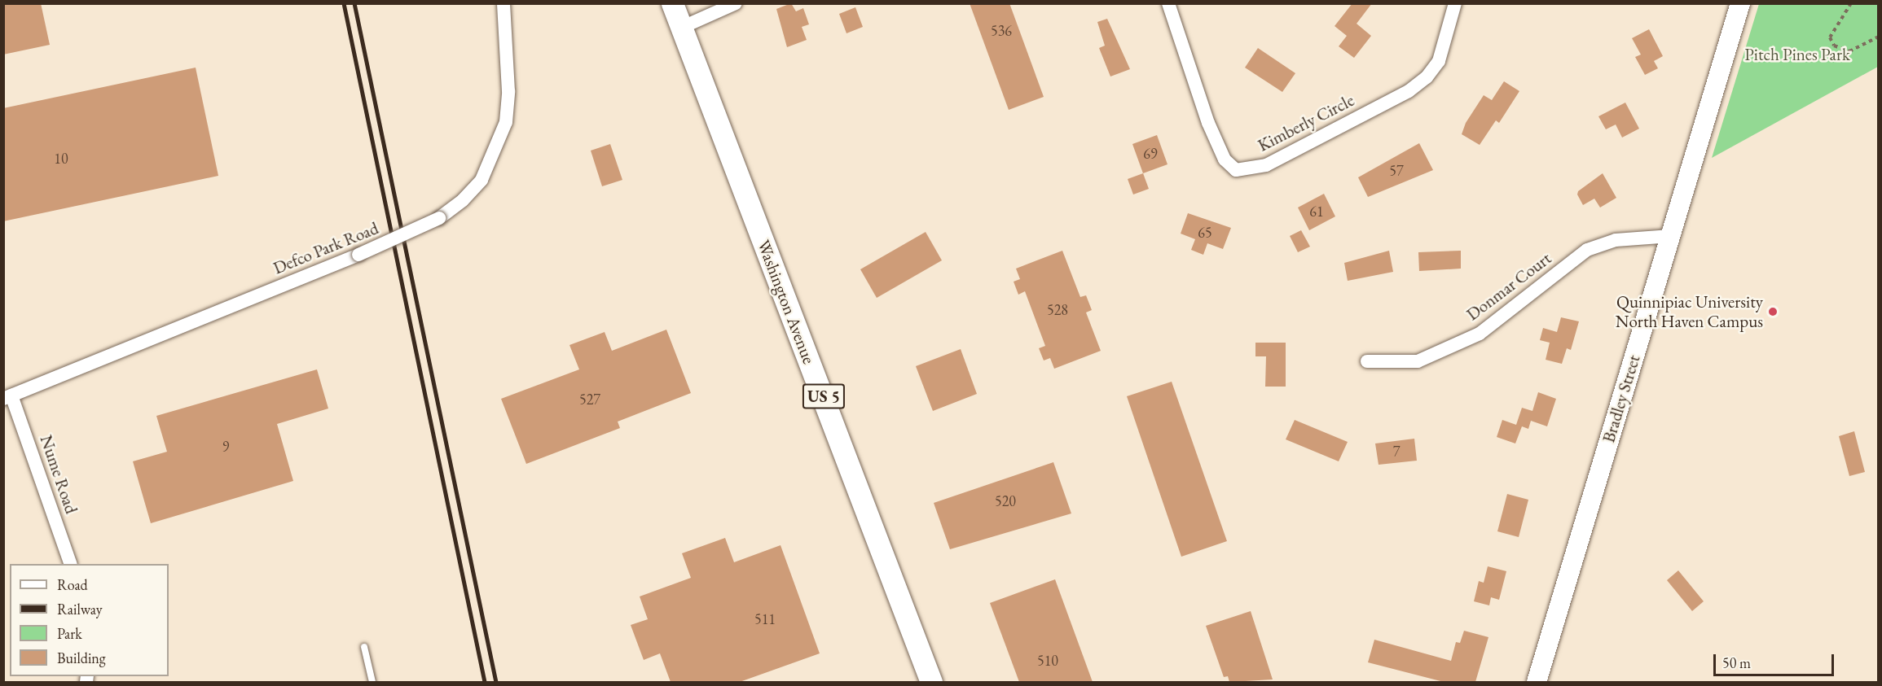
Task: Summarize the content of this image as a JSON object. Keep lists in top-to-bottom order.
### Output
{
  "streets": {
    "main road": ["Washington Avenue", "US 5"],
    "street": [
      "Kimberly Circle",
      "Defco Park Road",
      "Donmar Court",
      "Bradley Street",
      "Nume Road"
    ]
  },
  "crossings": [
    ["Defco Park Road", "Nume Road"],
    ["Donmar Court", "Bradley Street"]
  ],
  "parks": ["Pitch Pines Park"],
  "places": ["Quinnipiac University North Haven Campus"],
  "house_numbers": [
    "536",
    "69",
    "10",
    "57",
    "61",
    "65",
    "528",
    "527",
    "9",
    "7",
    "520",
    "511",
    "510"
  ],
  "legend": [
    "Road",
    "Railway",
    "Park",
    "Building"
  ],
  "scale_bar": "50 m"
}
